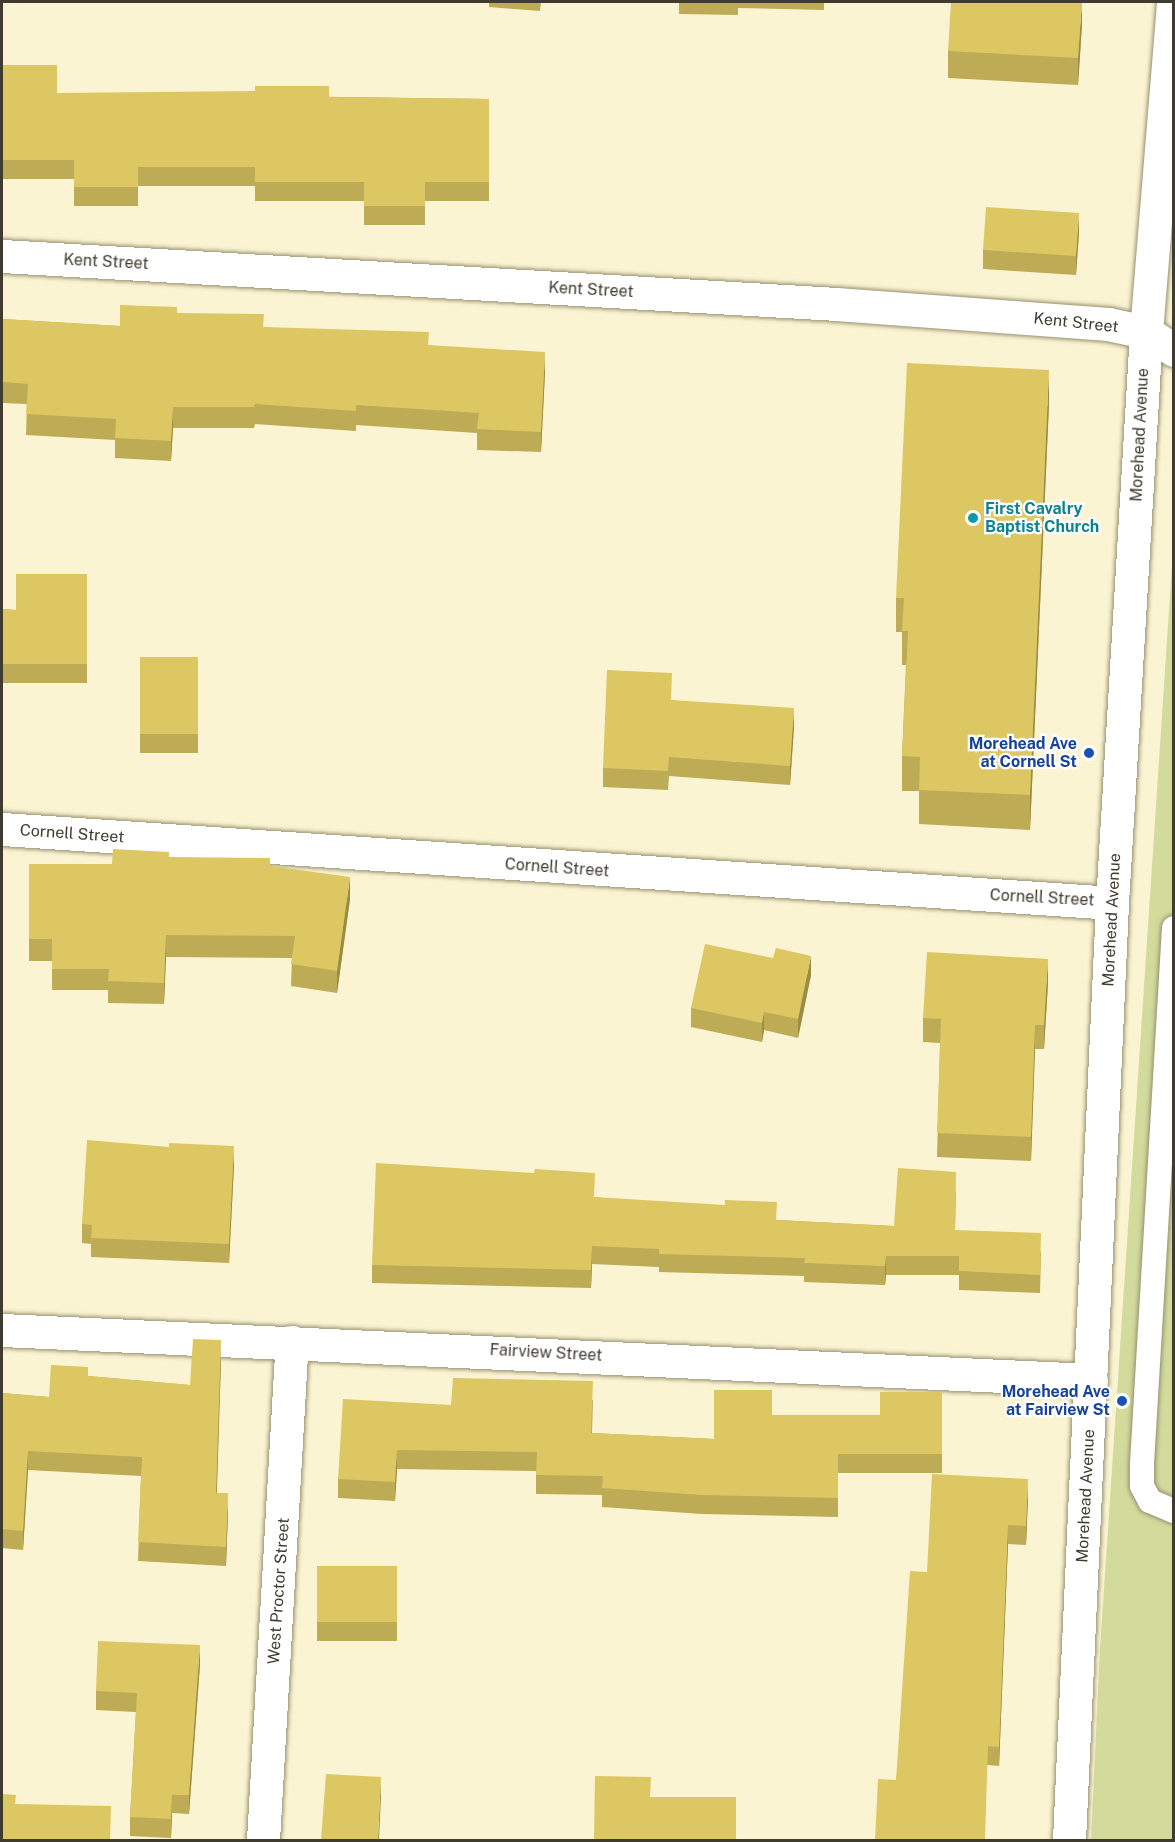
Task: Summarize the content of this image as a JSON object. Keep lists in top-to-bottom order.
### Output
{
  "streets": {
    "street": [
      "Kent Street",
      "Morehead Avenue",
      "Cornell Street",
      "Fairview Street",
      "West Proctor Street"
    ]
  },
  "crossings": [
    ["Kent Street", "Morehead Avenue"],
    ["Morehead Avenue", "Cornell Street"],
    ["Morehead Avenue", "Fairview Street"],
    ["Fairview Street", "West Proctor Street"]
  ],
  "places": ["First Cavalry Baptist Church", "Morehead Ave at Cornell St", "Morehead Ave at Fairview St"]
}
